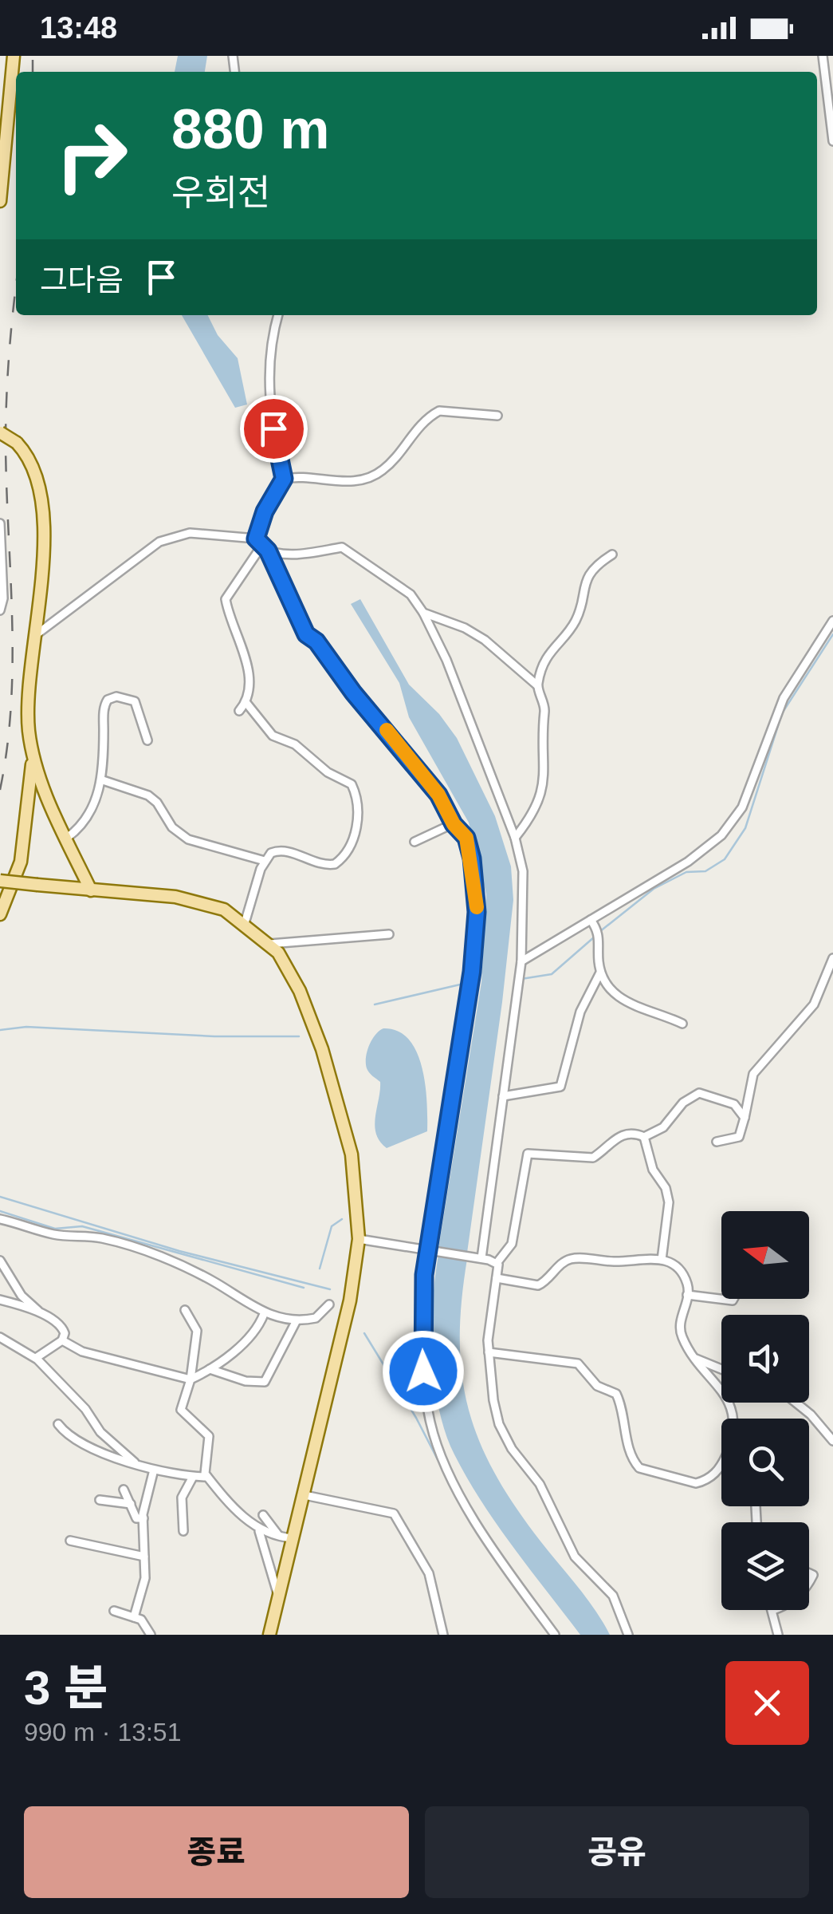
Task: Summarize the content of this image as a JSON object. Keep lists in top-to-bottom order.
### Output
{
  "north": "left",
  "page": {
    "status": "13:48",
    "turn": ["880 m", "우회전"],
    "then": "그다음",
    "heading": ["3 분", "990 m · 13:51"],
    "buttons": ["종료", "공유"]
  }
}
